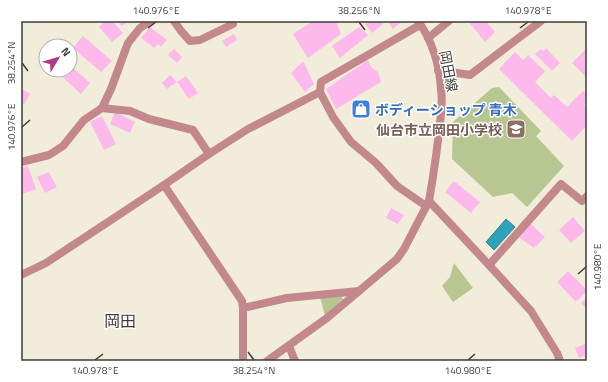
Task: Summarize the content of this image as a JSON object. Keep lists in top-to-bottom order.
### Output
{
  "streets": {
    "street": ["岡田線"]
  },
  "districts": ["岡田"],
  "places": {
    "shop": ["ボディーショップ 青木"],
    "school or university": ["仙台市立岡田小学校"]
  },
  "north": "top right",
  "coordinates": [
    "140.976°E",
    "38.256°N",
    "140.978°E",
    "38.254°N",
    "140.980°E"
  ]
}
